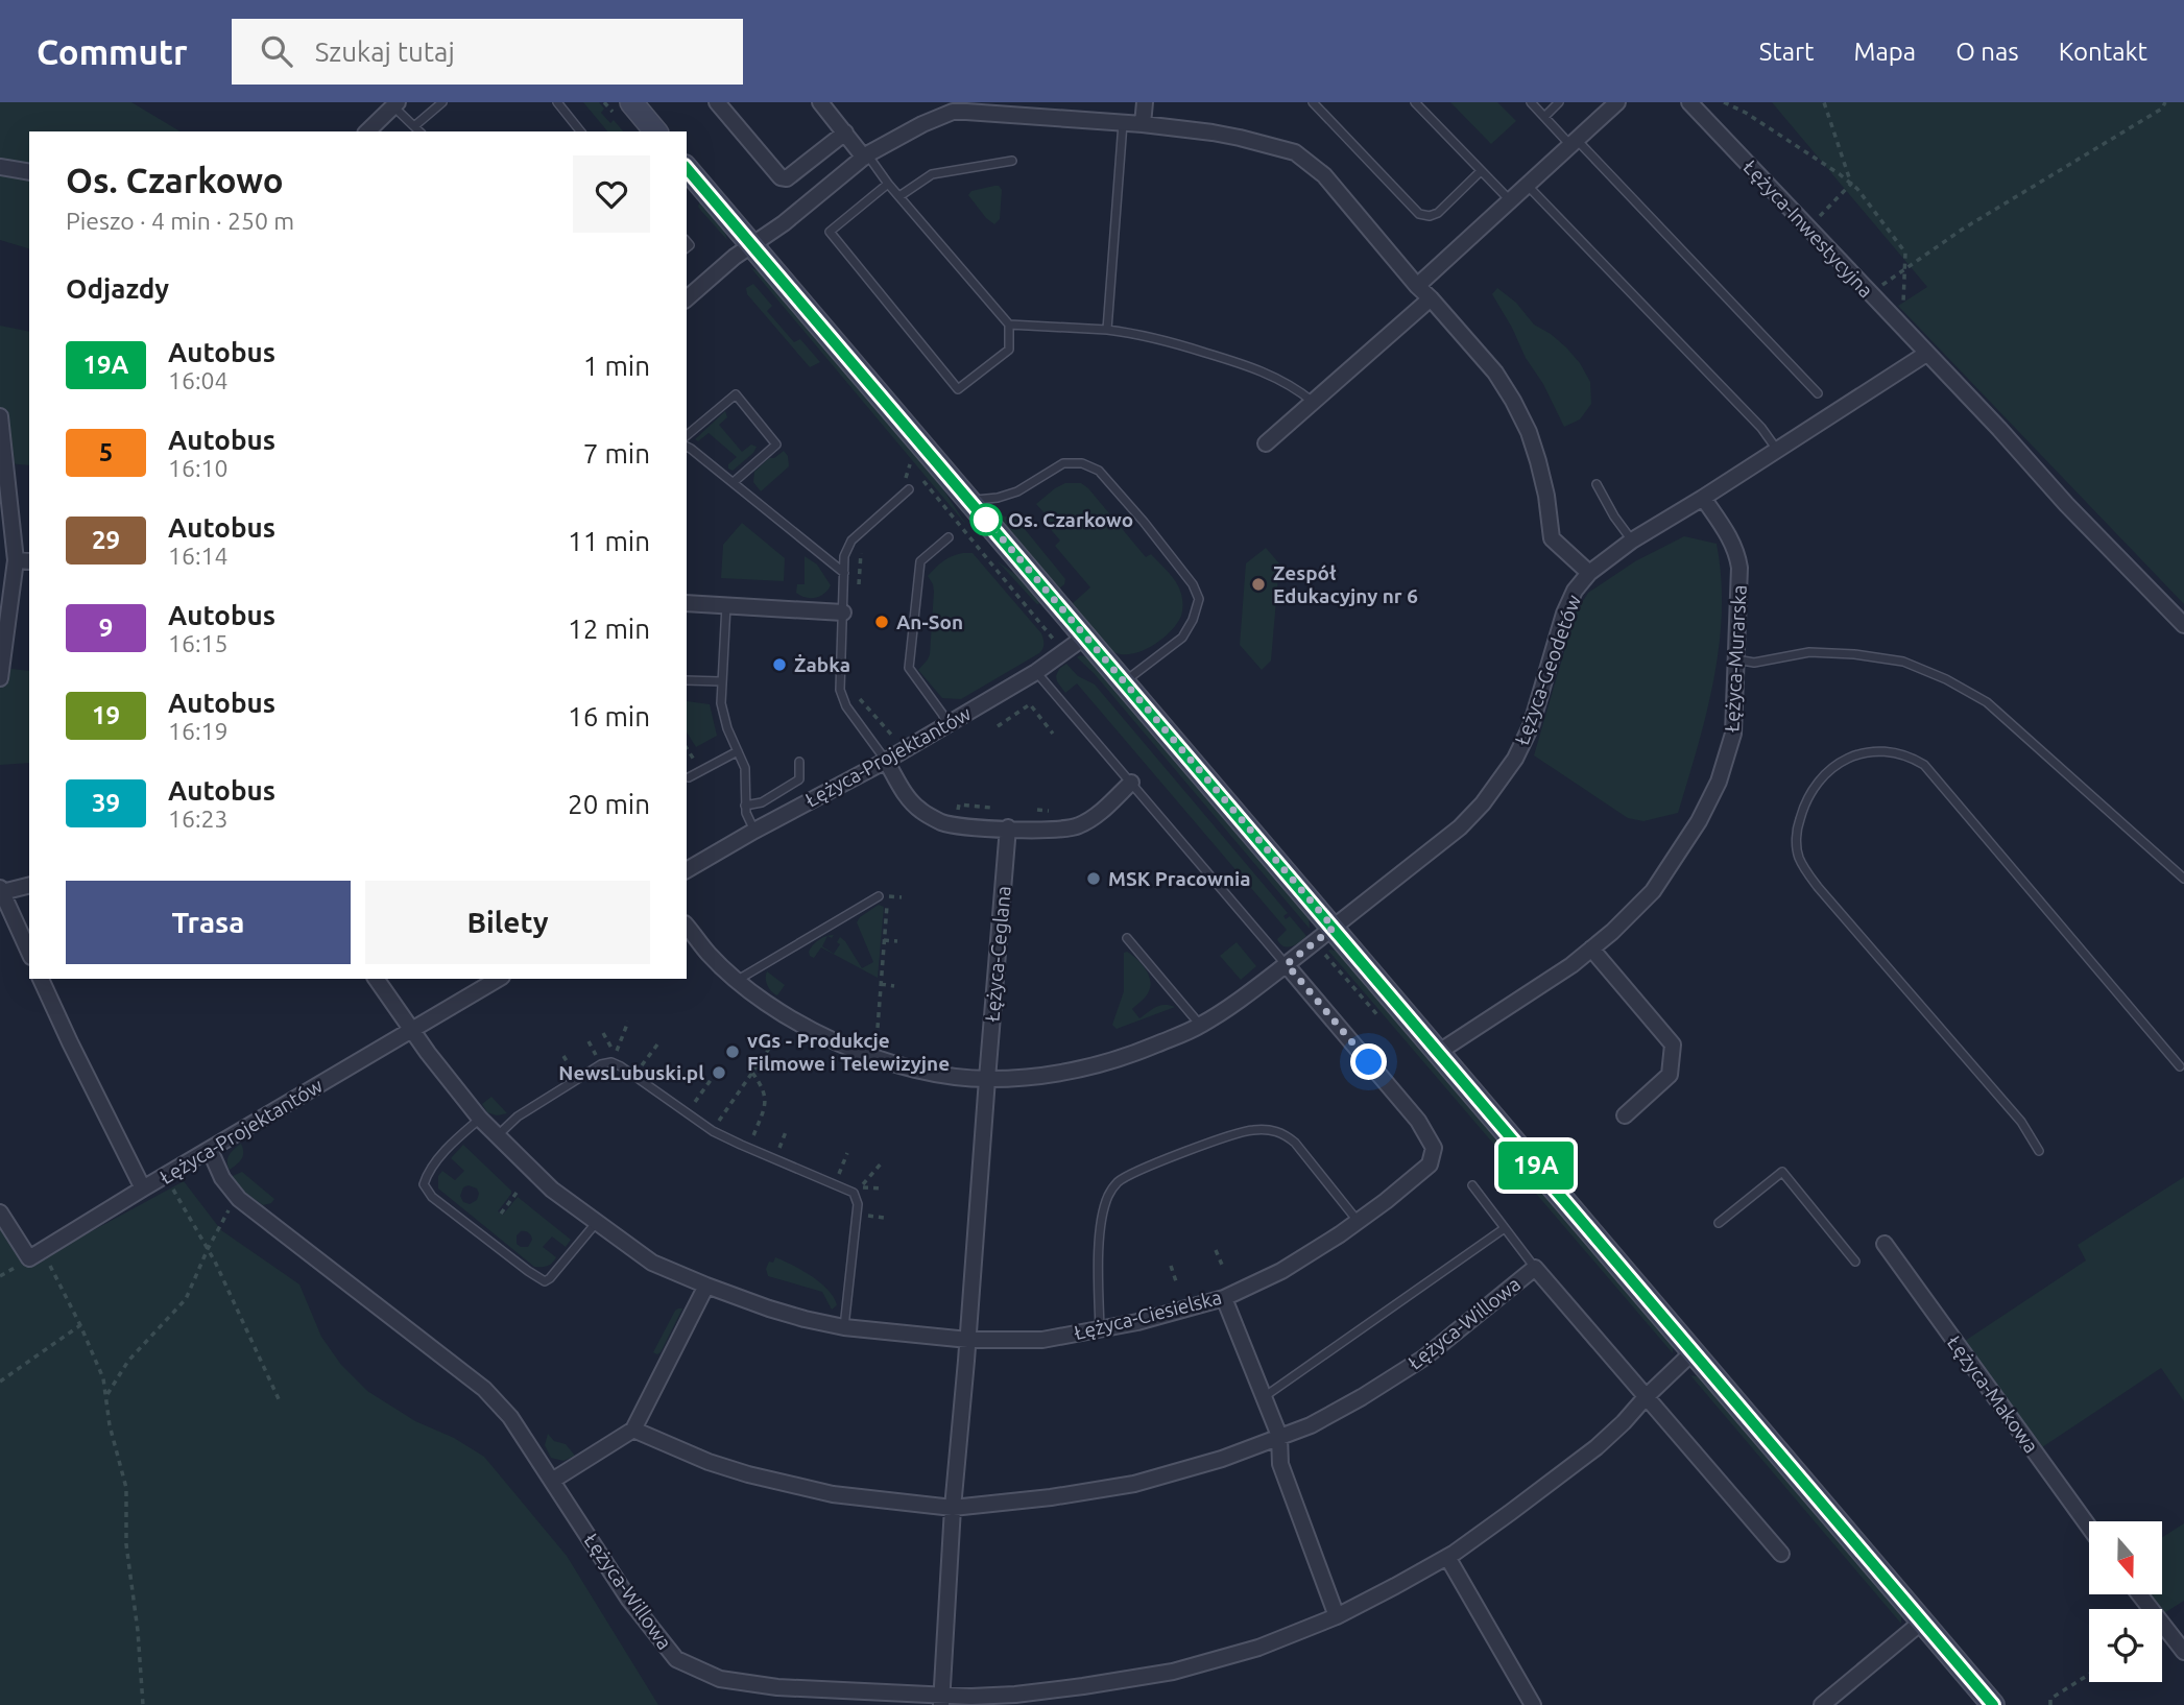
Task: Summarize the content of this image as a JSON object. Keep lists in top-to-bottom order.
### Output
{
  "streets": {
    "street": [
      "Łężyca-Inwestycyjna",
      "Łężyca-Murarska",
      "Łężyca-Geodetów",
      "Łężyca-Projektantów",
      "Łężyca-Ceglana",
      "Łężyca-Ciesielska",
      "Łężyca-Willowa",
      "Łężyca-Makowa"
    ]
  },
  "crossings": [
    ["Łężyca-Projektantów", "Łężyca-Ciesielska"],
    ["Łężyca-Projektantów", "Łężyca-Willowa"]
  ],
  "places": [
    "Os. Czarkowo",
    "Zespół Edukacyjny nr 6",
    "An-Son",
    "Żabka",
    "MSK Pracownia",
    "vGs - Produkcje Filmowe i Telewizyjne",
    "NewsLubuski.pl"
  ],
  "lines": ["bus line 19A"],
  "north": "bottom",
  "page": {
    "header": "Commutr",
    "search": "Szukaj tutaj",
    "nav": [
      "Start",
      "Mapa",
      "O nas",
      "Kontakt"
    ],
    "on_map": "19A",
    "heading": [
      ["Os. Czarkowo", "Pieszo · 4 min · 250 m"],
      "Odjazdy"
    ],
    "list": [
      {
        "mark": "19A",
        "name": "Autobus",
        "note": "16:04",
        "value": "1 min"
      },
      {
        "mark": "5",
        "name": "Autobus",
        "note": "16:10",
        "value": "7 min"
      },
      {
        "mark": "29",
        "name": "Autobus",
        "note": "16:14",
        "value": "11 min"
      },
      {
        "mark": "9",
        "name": "Autobus",
        "note": "16:15",
        "value": "12 min"
      },
      {
        "mark": "19",
        "name": "Autobus",
        "note": "16:19",
        "value": "16 min"
      },
      {
        "mark": "39",
        "name": "Autobus",
        "note": "16:23",
        "value": "20 min"
      }
    ],
    "buttons": ["Trasa", "Bilety"]
  }
}
